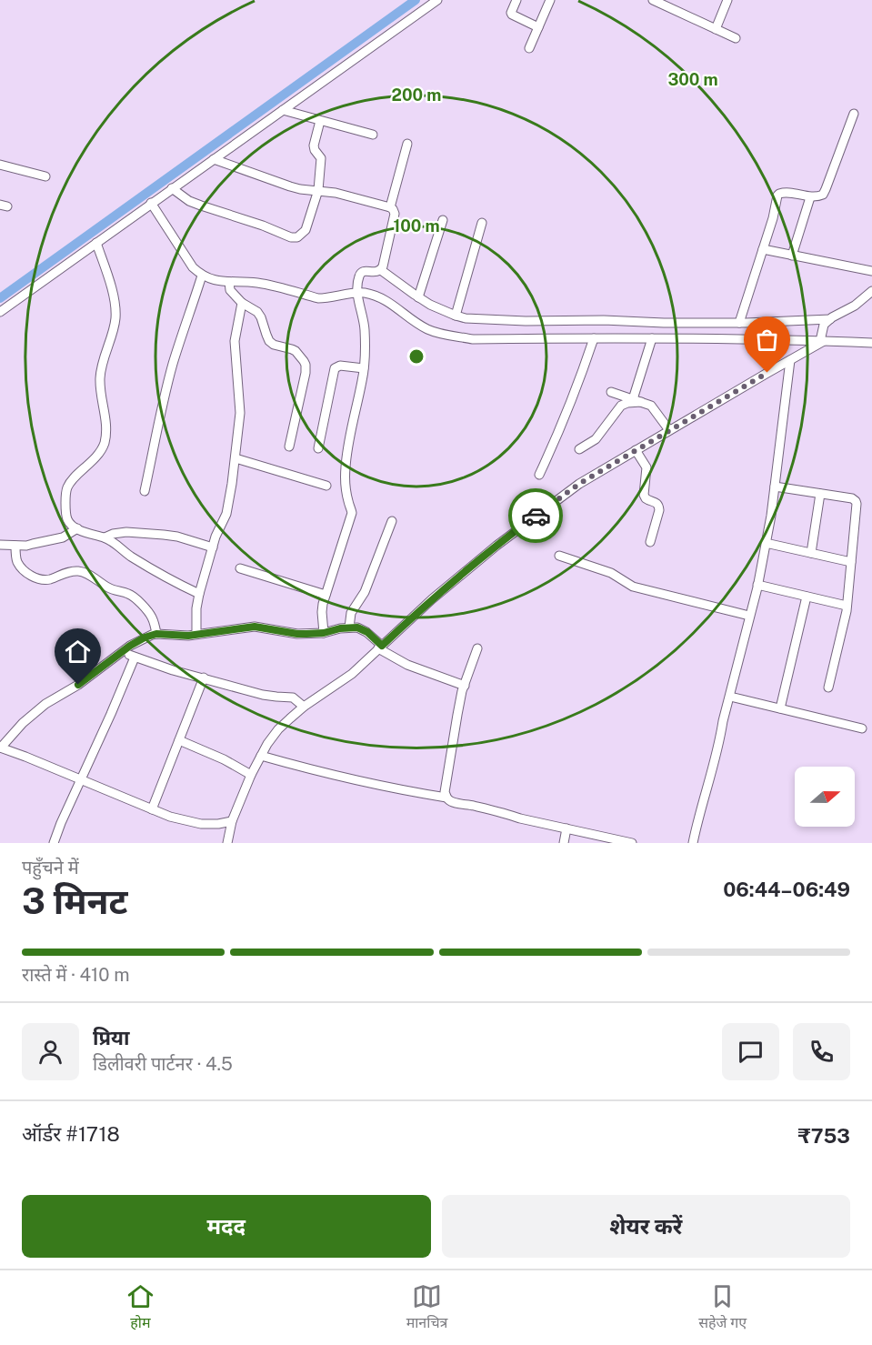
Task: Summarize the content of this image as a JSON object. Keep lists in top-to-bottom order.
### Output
{
  "north": "right",
  "page": {
    "heading": ["3 मिनट", "पहुँचने में", "06:44–06:49"],
    "panel": [
      "प्रिया",
      "डिलीवरी पार्टनर · 4.5",
      "ऑर्डर #1718",
      "₹753"
    ],
    "bar": "रास्ते में · 410 m",
    "buttons": ["मदद", "शेयर करें"],
    "tabs": ["होम", "मानचित्र", "सहेजे गए"]
  },
  "rings": ["300 m", "200 m", "100 m"]
}
